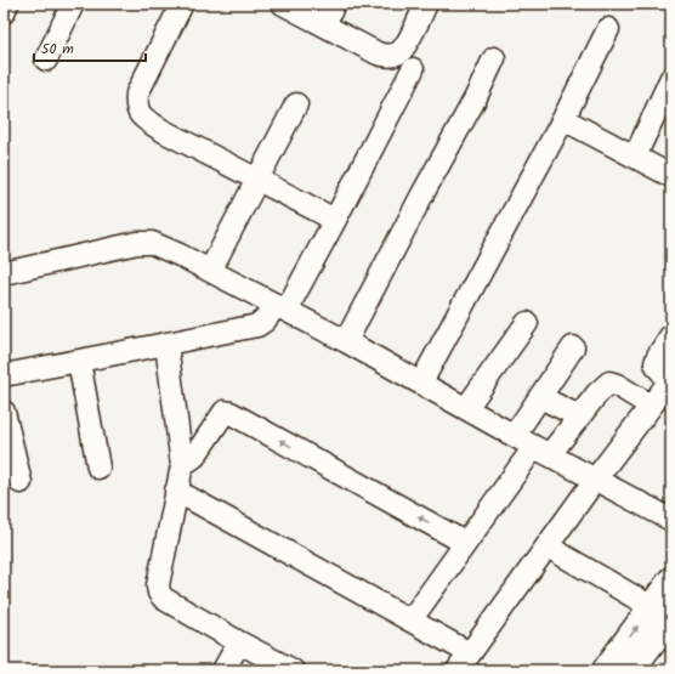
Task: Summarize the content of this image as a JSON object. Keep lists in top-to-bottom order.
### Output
{
  "scale_bar": "50 m"
}
